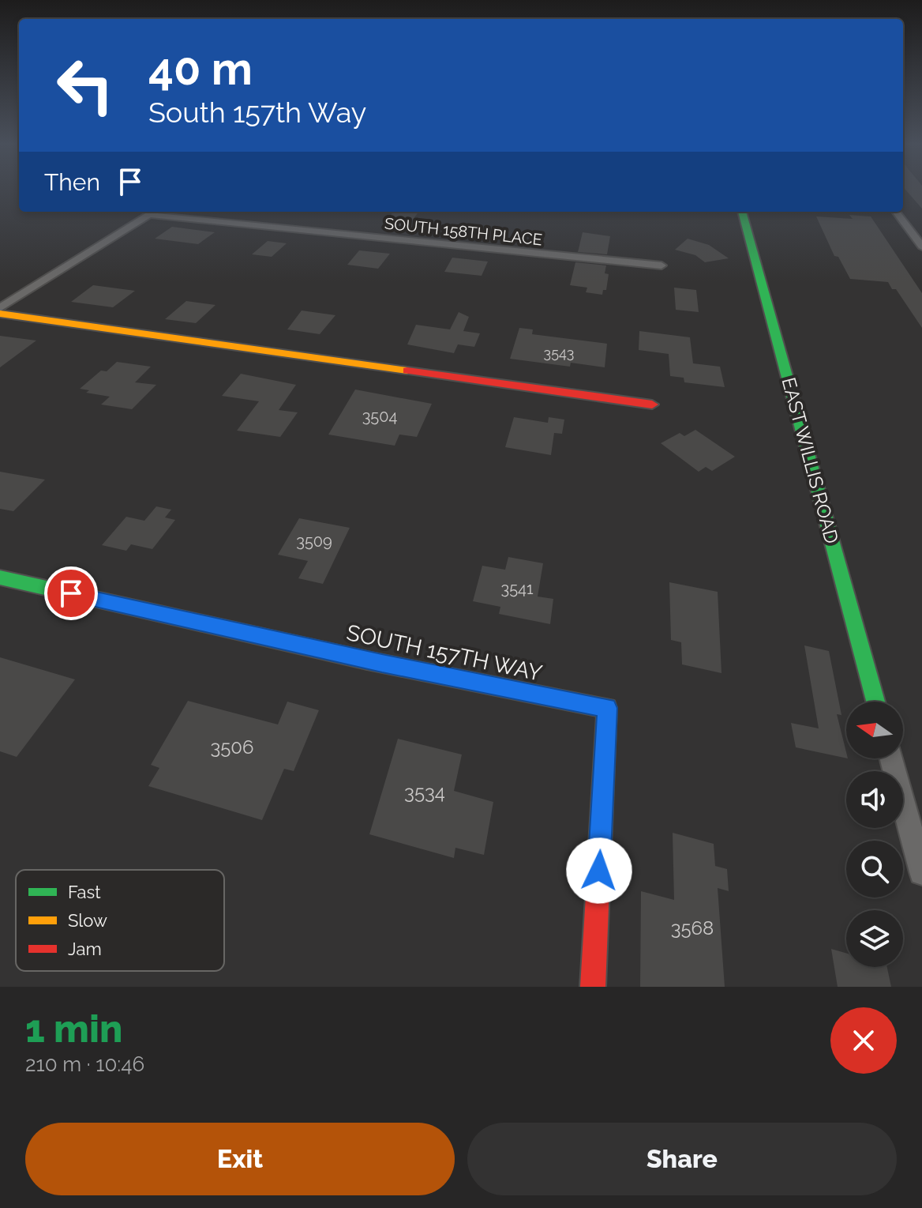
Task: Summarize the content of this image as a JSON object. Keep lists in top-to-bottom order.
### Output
{
  "streets": {
    "street": ["SOUTH 158TH PLACE", "EAST WILLIS ROAD", "SOUTH 157TH WAY"]
  },
  "house_numbers": [
    "3543",
    "3504",
    "3509",
    "3541",
    "3506",
    "3534",
    "3568"
  ],
  "legend": ["Fast", "Slow", "Jam"],
  "north": "left",
  "page": {
    "turn": ["40 m", "South 157th Way"],
    "then": "Then",
    "heading": ["1 min", "210 m · 10:46"],
    "buttons": ["Exit", "Share"]
  }
}
